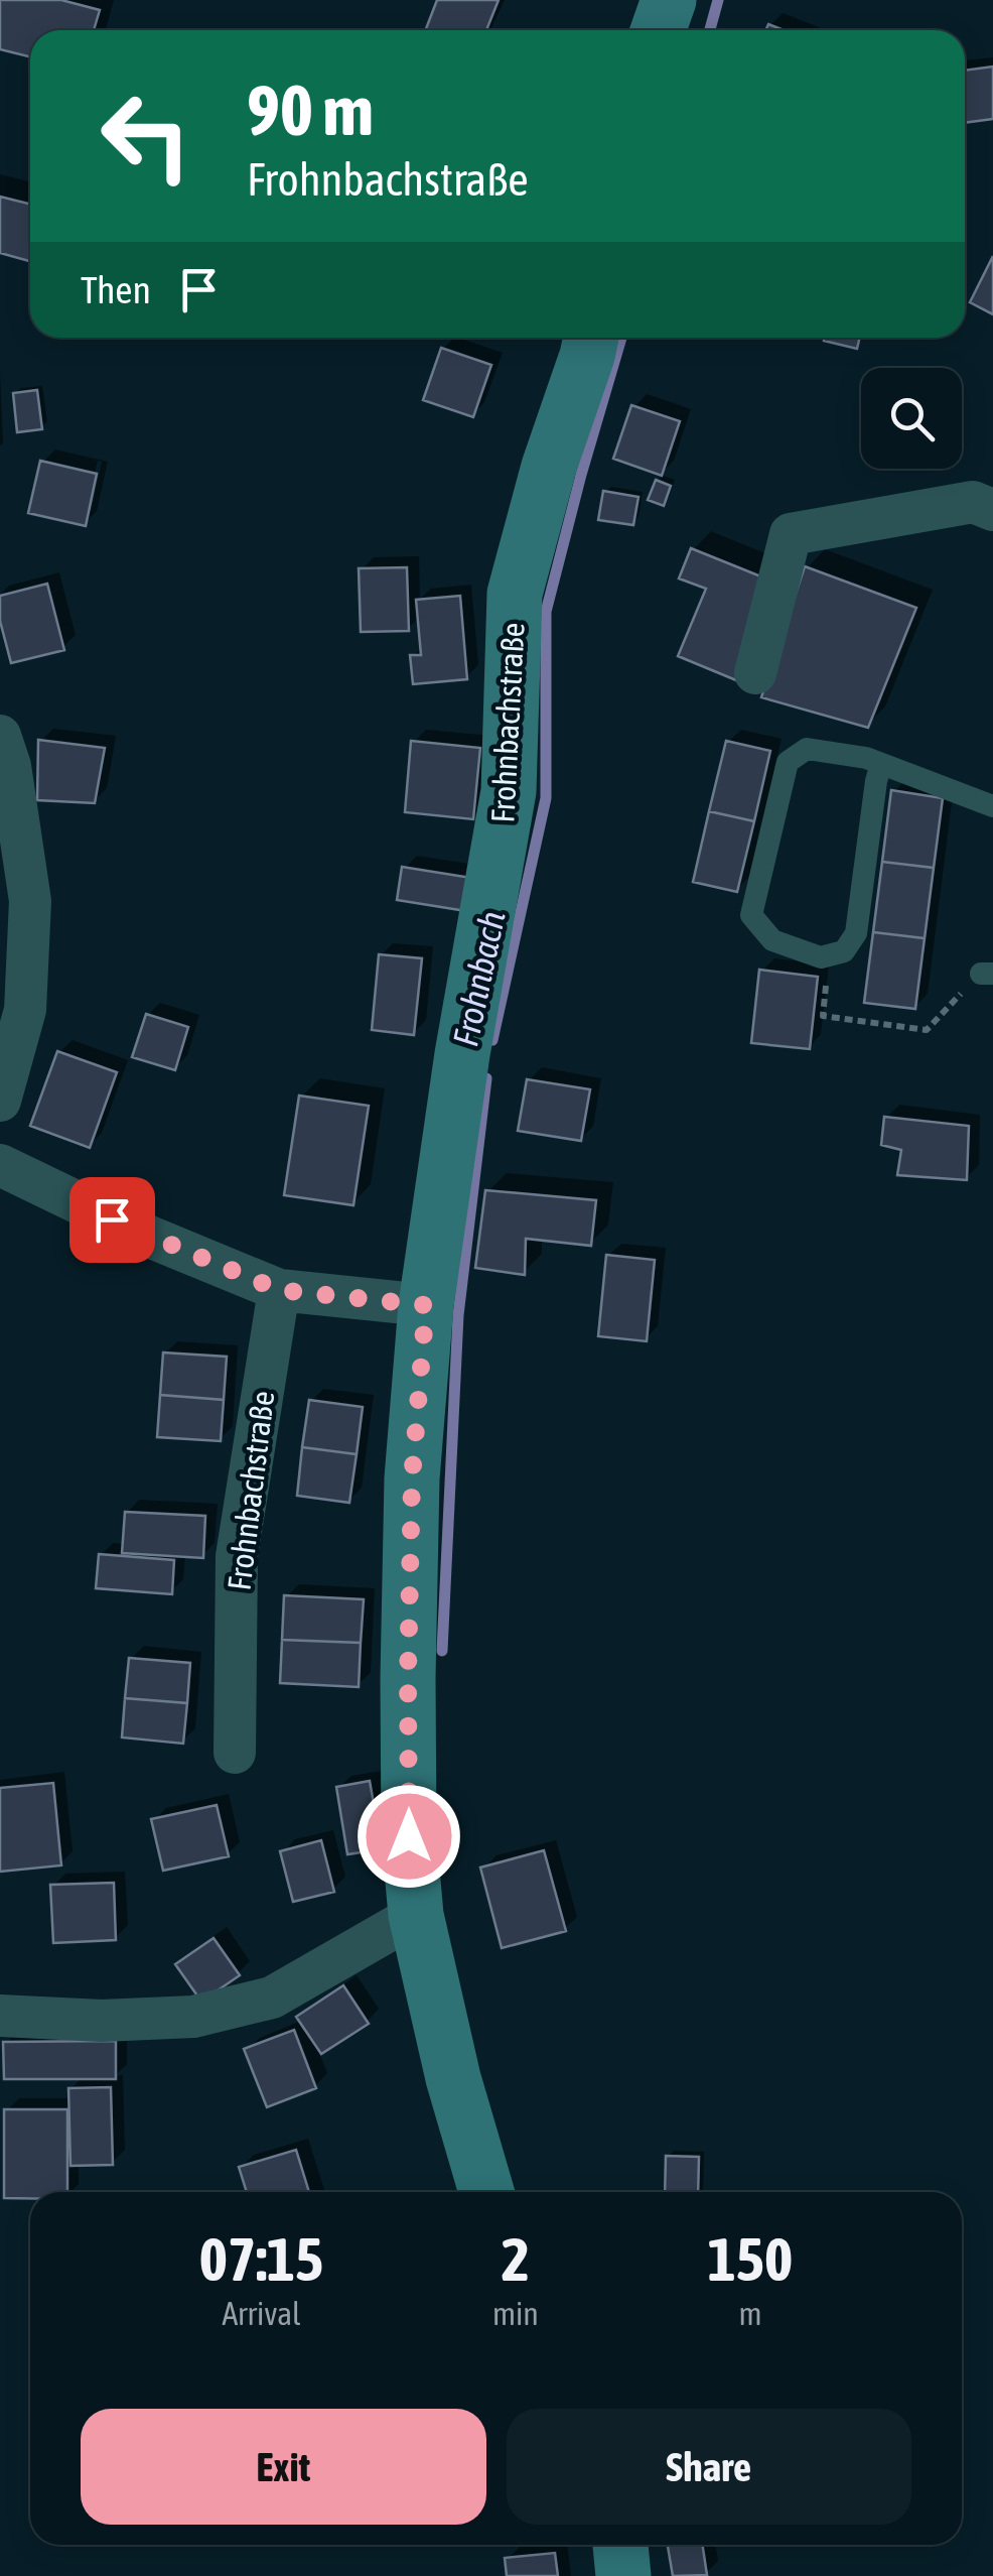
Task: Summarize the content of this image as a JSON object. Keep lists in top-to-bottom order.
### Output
{
  "streets": {
    "street": ["Frohnbachstraße"]
  },
  "water": ["Frohnbach"],
  "page": {
    "turn": ["90 m", "Frohnbachstraße"],
    "then": "Then",
    "eta": [
      "07:15",
      "Arrival",
      "2",
      "min",
      "150",
      "m"
    ],
    "buttons": ["Exit", "Share"]
  }
}
